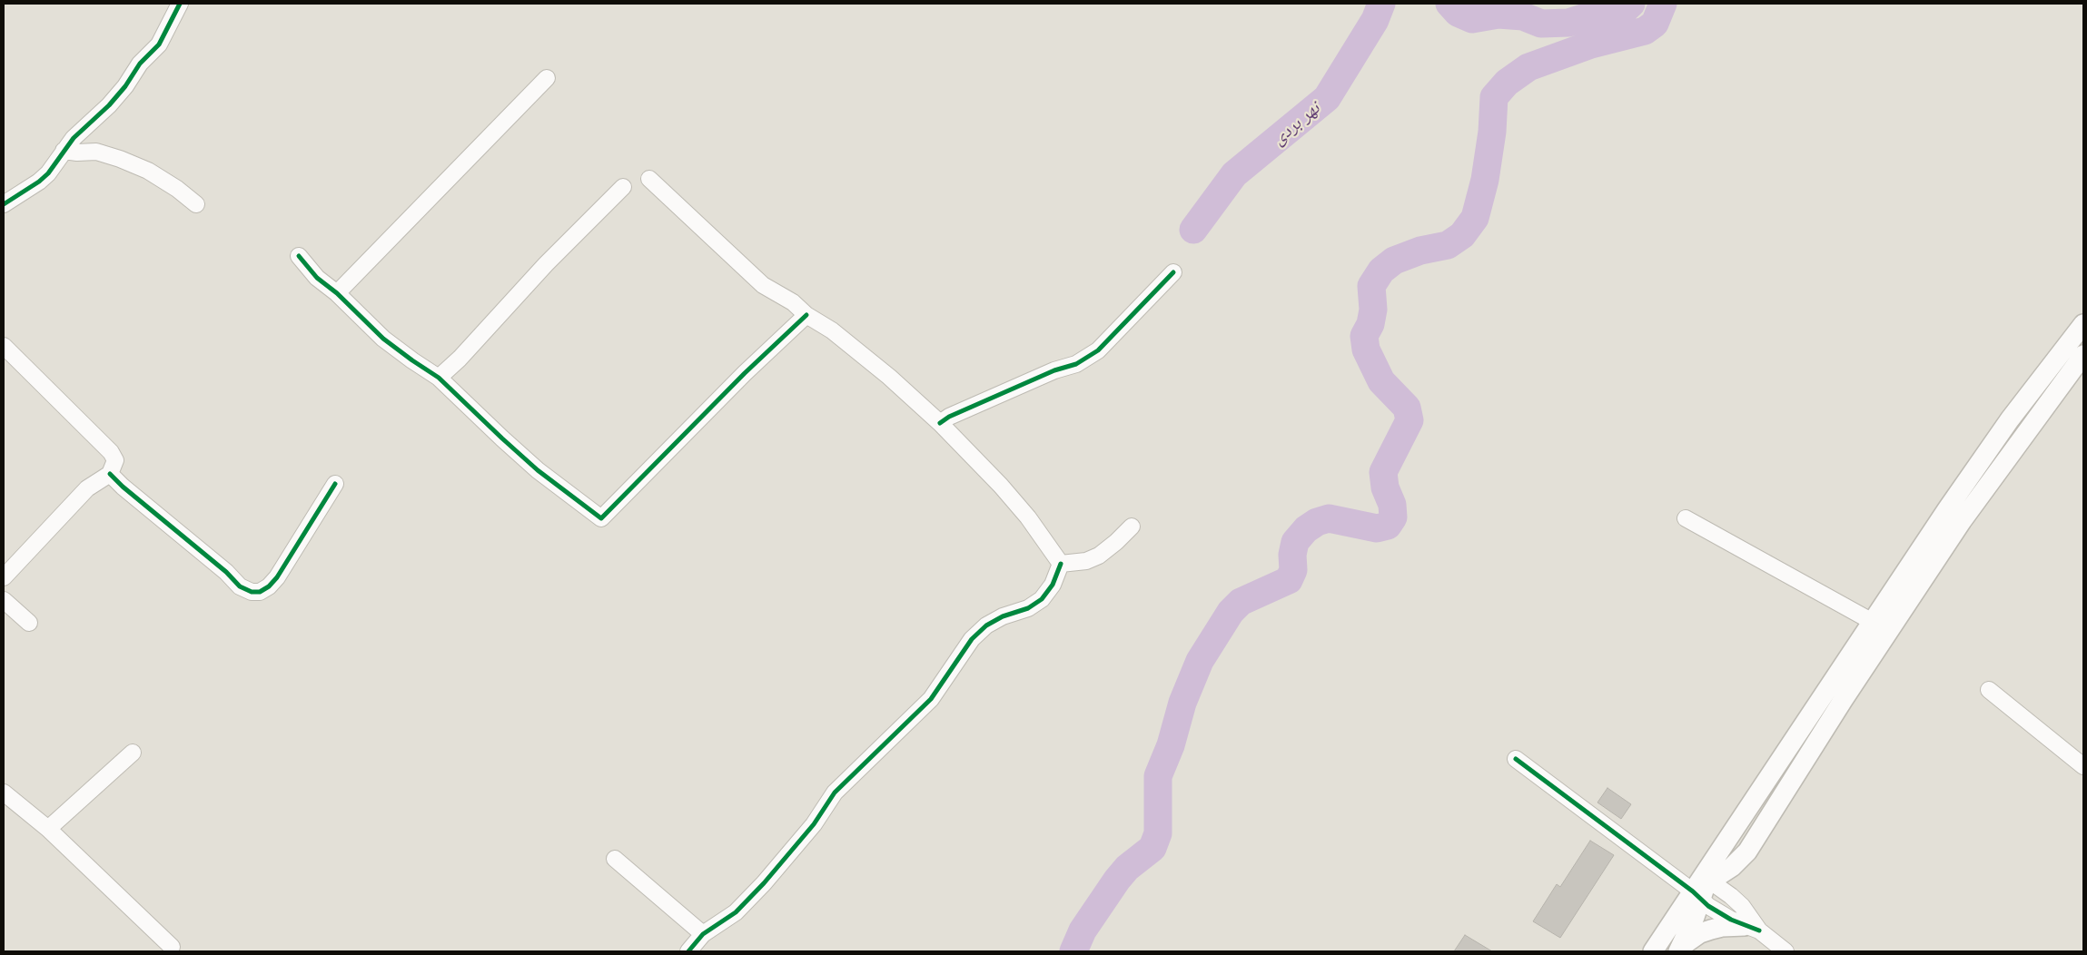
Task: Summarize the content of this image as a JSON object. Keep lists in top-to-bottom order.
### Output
{
  "water": ["نهر بردى"]
}
